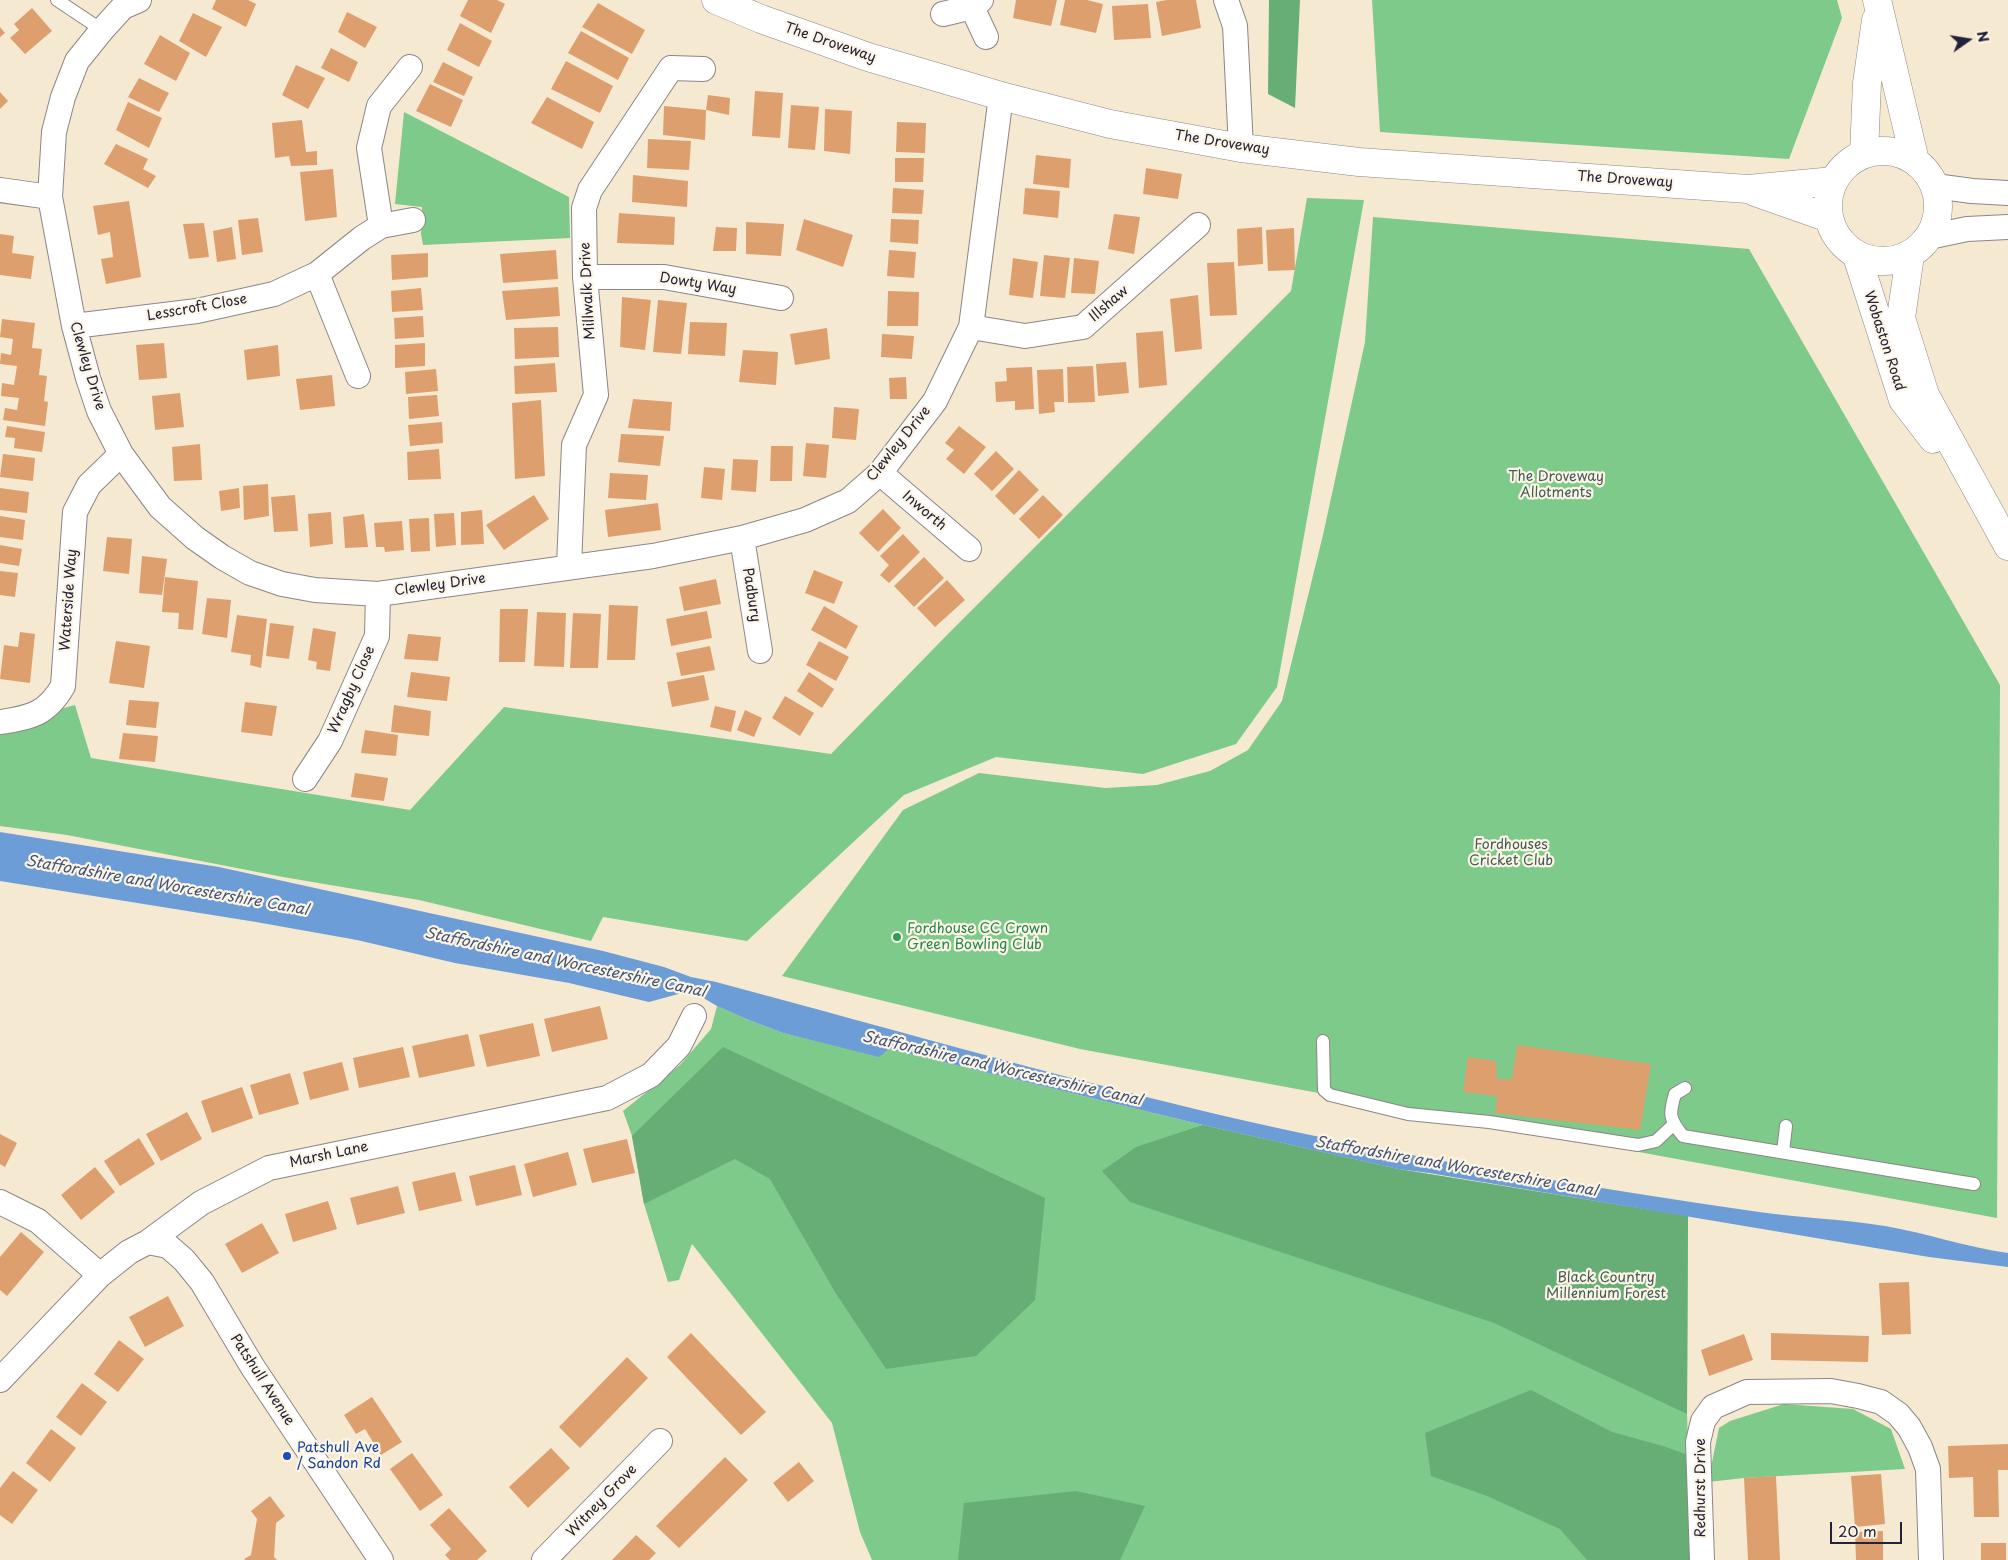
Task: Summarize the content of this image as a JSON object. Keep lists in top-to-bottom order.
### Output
{
  "streets": {
    "street": [
      "The Droveway",
      "Dowty Way",
      "Millwalk Drive",
      "Illshaw",
      "Lesscroft Close",
      "Wobaston Road",
      "Clewley Drive",
      "Inworth",
      "Padbury",
      "Waterside Way",
      "Wragby Close",
      "Marsh Lane",
      "Patshull Avenue",
      "Redhurst Drive",
      "Witney Grove"
    ]
  },
  "crossings": [
    ["The Droveway", "Wobaston Road"],
    ["The Droveway", "Clewley Drive"],
    ["Dowty Way", "Millwalk Drive"],
    ["Millwalk Drive", "Clewley Drive"],
    ["Illshaw", "Clewley Drive"],
    ["Lesscroft Close", "Clewley Drive"],
    ["Clewley Drive", "Inworth"],
    ["Clewley Drive", "Padbury"],
    ["Clewley Drive", "Waterside Way"],
    ["Clewley Drive", "Wragby Close"],
    ["Marsh Lane", "Patshull Avenue"]
  ],
  "water": ["Staffordshire and Worcestershire Canal"],
  "parks": ["The Droveway Allotments", "Fordhouses Cricket Club", "Black Country Millennium Forest"],
  "places": ["Fordhouse CC Crown Green Bowling Club", "Patshull Ave / Sandon Rd"],
  "scale_bar": "20 m",
  "north": "right"
}
